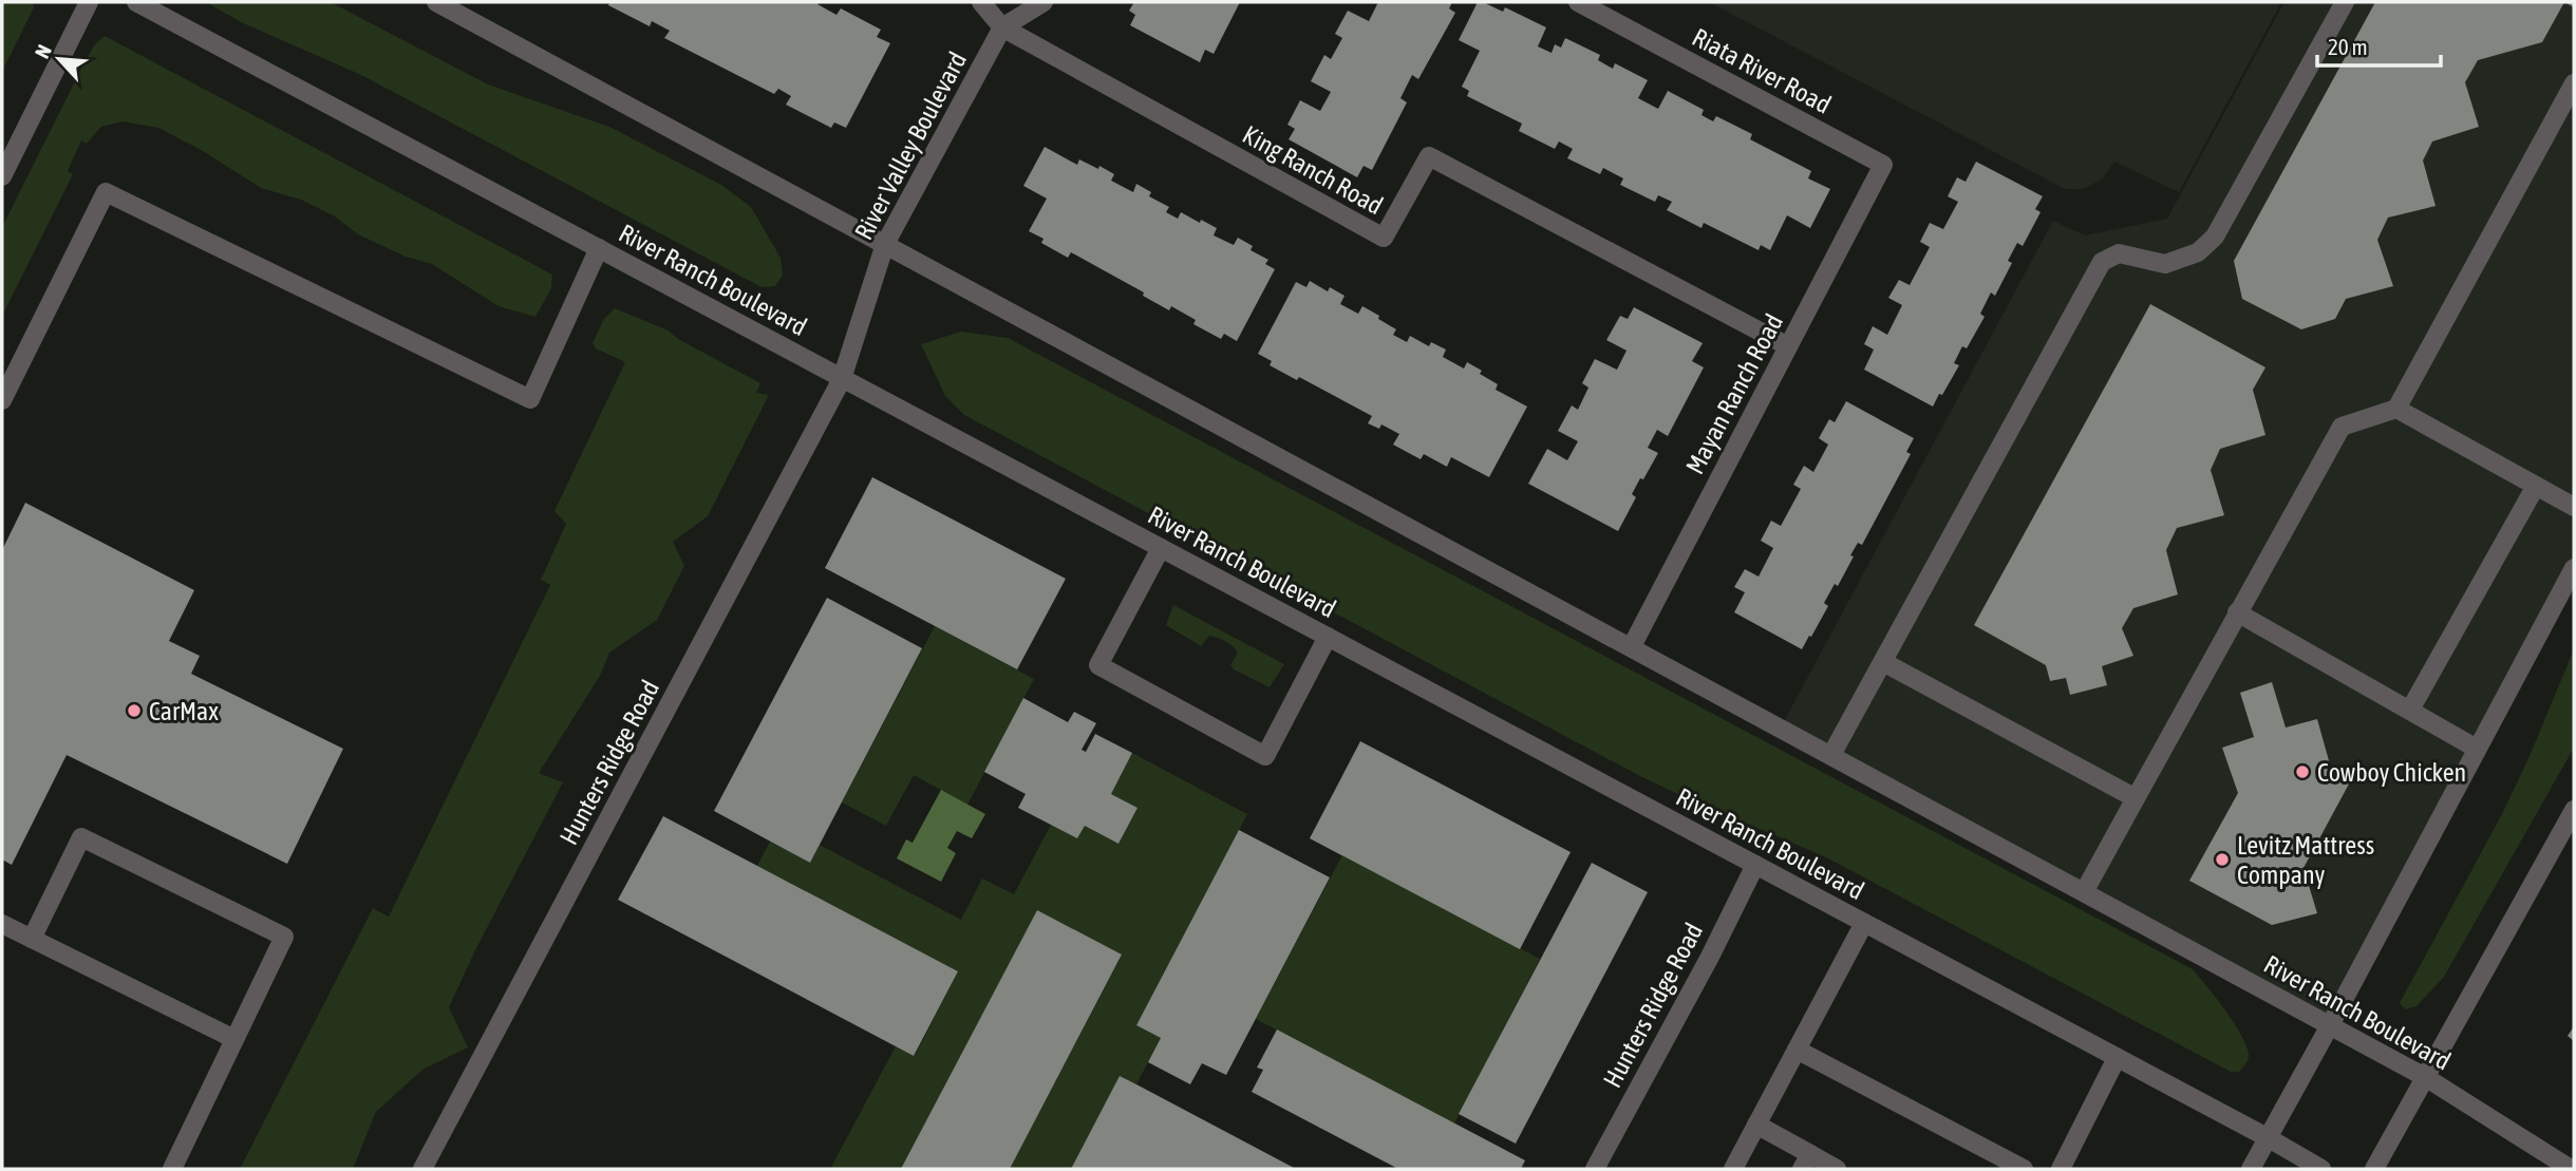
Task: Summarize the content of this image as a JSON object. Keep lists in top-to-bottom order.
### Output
{
  "streets": {
    "street": [
      "Riata River Road",
      "River Valley Boulevard",
      "King Ranch Road",
      "River Ranch Boulevard",
      "Mayan Ranch Road",
      "Hunters Ridge Road"
    ]
  },
  "crossings": [
    ["Riata River Road", "Mayan Ranch Road"],
    ["River Valley Boulevard", "King Ranch Road"],
    ["River Valley Boulevard", "River Ranch Boulevard"],
    ["River Valley Boulevard", "Hunters Ridge Road"],
    ["King Ranch Road", "Mayan Ranch Road"],
    ["River Ranch Boulevard", "Mayan Ranch Road"],
    ["River Ranch Boulevard", "Hunters Ridge Road"]
  ],
  "places": ["CarMax", "Cowboy Chicken", "Levitz Mattress Company"],
  "scale_bar": "20 m",
  "north": "top left"
}
